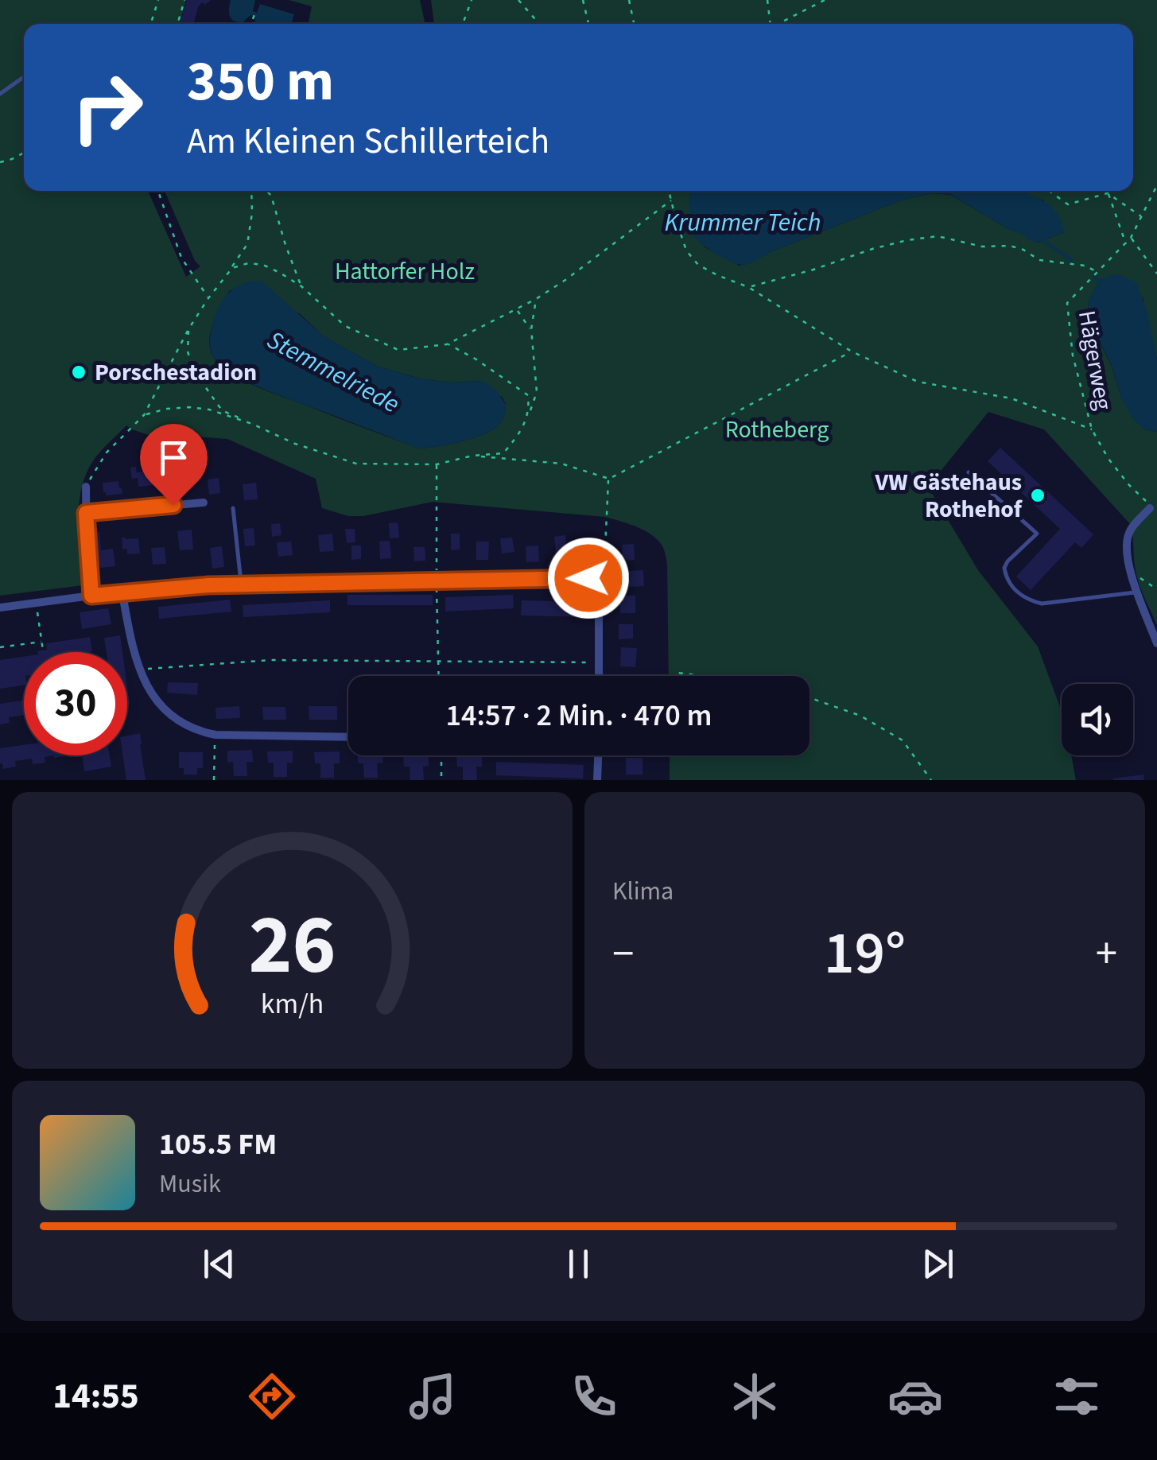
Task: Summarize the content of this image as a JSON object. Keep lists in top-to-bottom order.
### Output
{
  "streets": {
    "path": ["Hägerweg"]
  },
  "water": ["Krummer Teich", "Stemmelriede"],
  "parks": ["Hattorfer Holz", "Rotheberg"],
  "places": ["Porschestadion", "VW Gästehaus Rothehof"],
  "page": {
    "turn": ["350 m", "Am Kleinen Schillerteich"],
    "limit": "30",
    "trip": "14:57 · 2 Min. · 470 m",
    "tile": "Klima",
    "heat": ["−", "19°", "+"],
    "song": ["105.5 FM", "Musik"],
    "tabs": "14:55",
    "gauge": ["26", "km/h"]
  }
}
